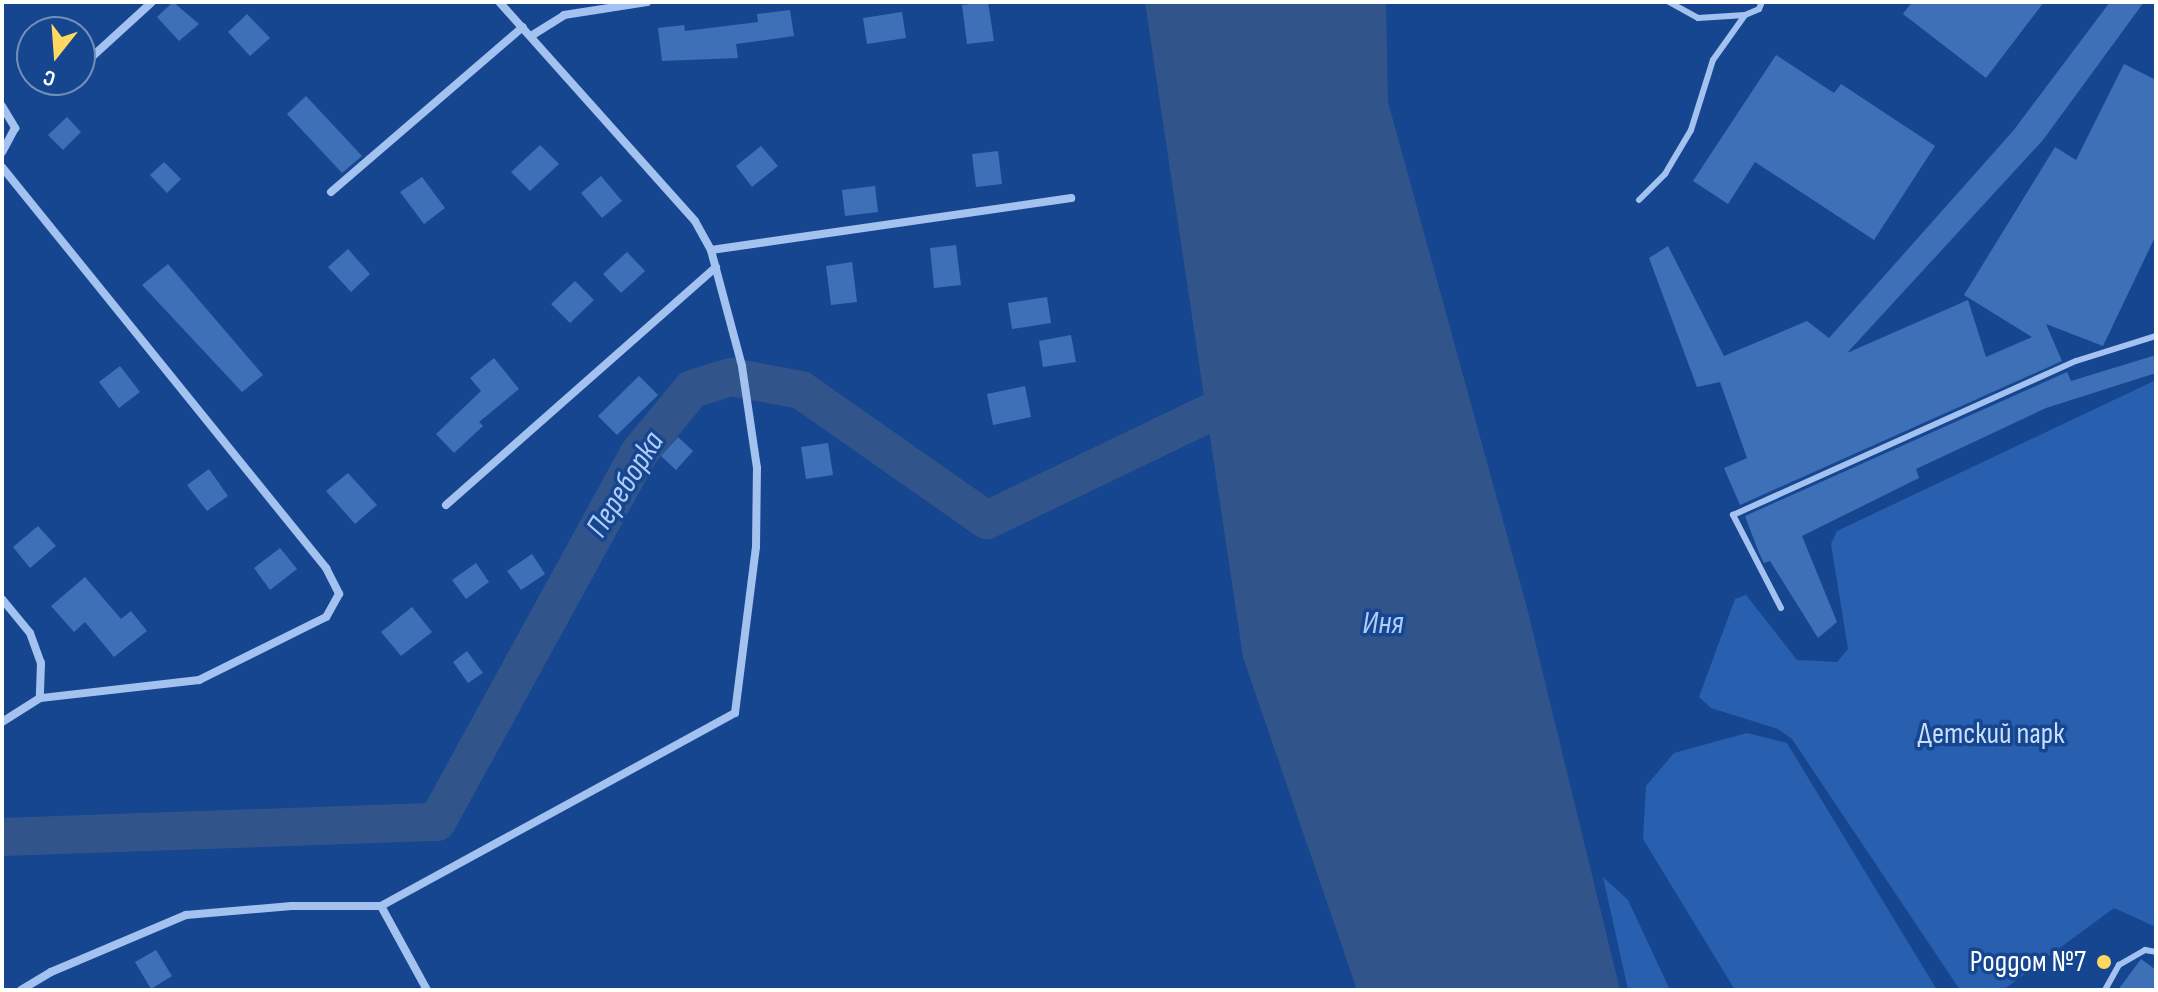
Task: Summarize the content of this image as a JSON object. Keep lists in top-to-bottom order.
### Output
{
  "water": ["Переборка", "Иня"],
  "parks": ["Детский парк"],
  "places": ["Роддом №7"],
  "north": "bottom"
}
